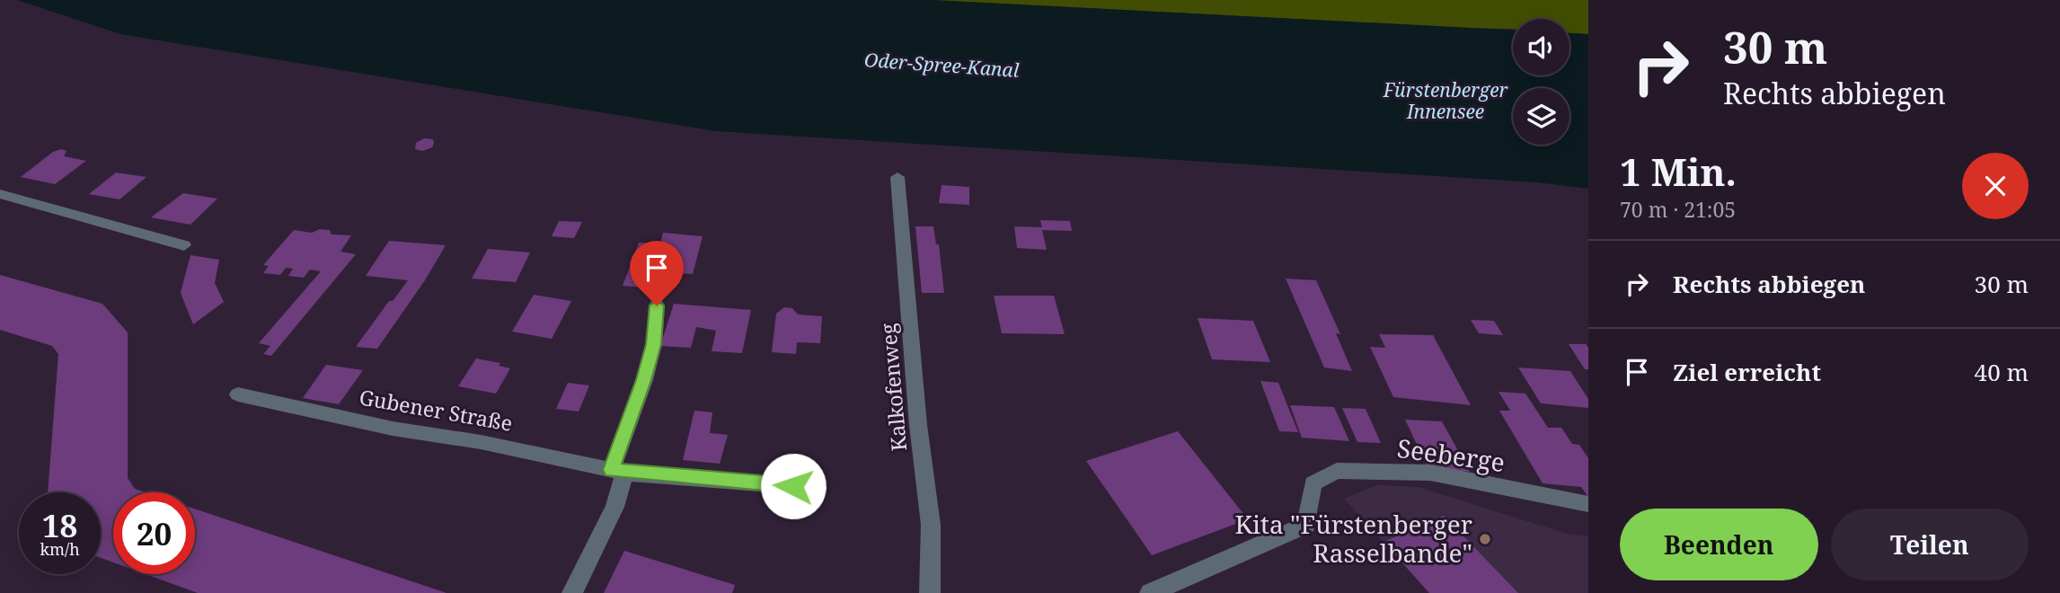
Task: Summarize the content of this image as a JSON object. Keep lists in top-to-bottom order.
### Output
{
  "streets": {
    "street": ["Kalkofenweg", "Gubener Straße", "Seeberge"]
  },
  "water": ["Oder-Spree-Kanal", "Fürstenberger Innensee"],
  "places": ["Kita \"Fürstenberger Rasselbande\""],
  "page": {
    "turn": ["30 m", "Rechts abbiegen"],
    "heading": ["1 Min.", "70 m · 21:05"],
    "list": [
      {
        "name": "Rechts abbiegen",
        "value": "30 m"
      },
      {
        "name": "Ziel erreicht",
        "value": "40 m"
      }
    ],
    "speed": "18 km/h",
    "limit": "20",
    "buttons": ["Beenden", "Teilen"]
  }
}
